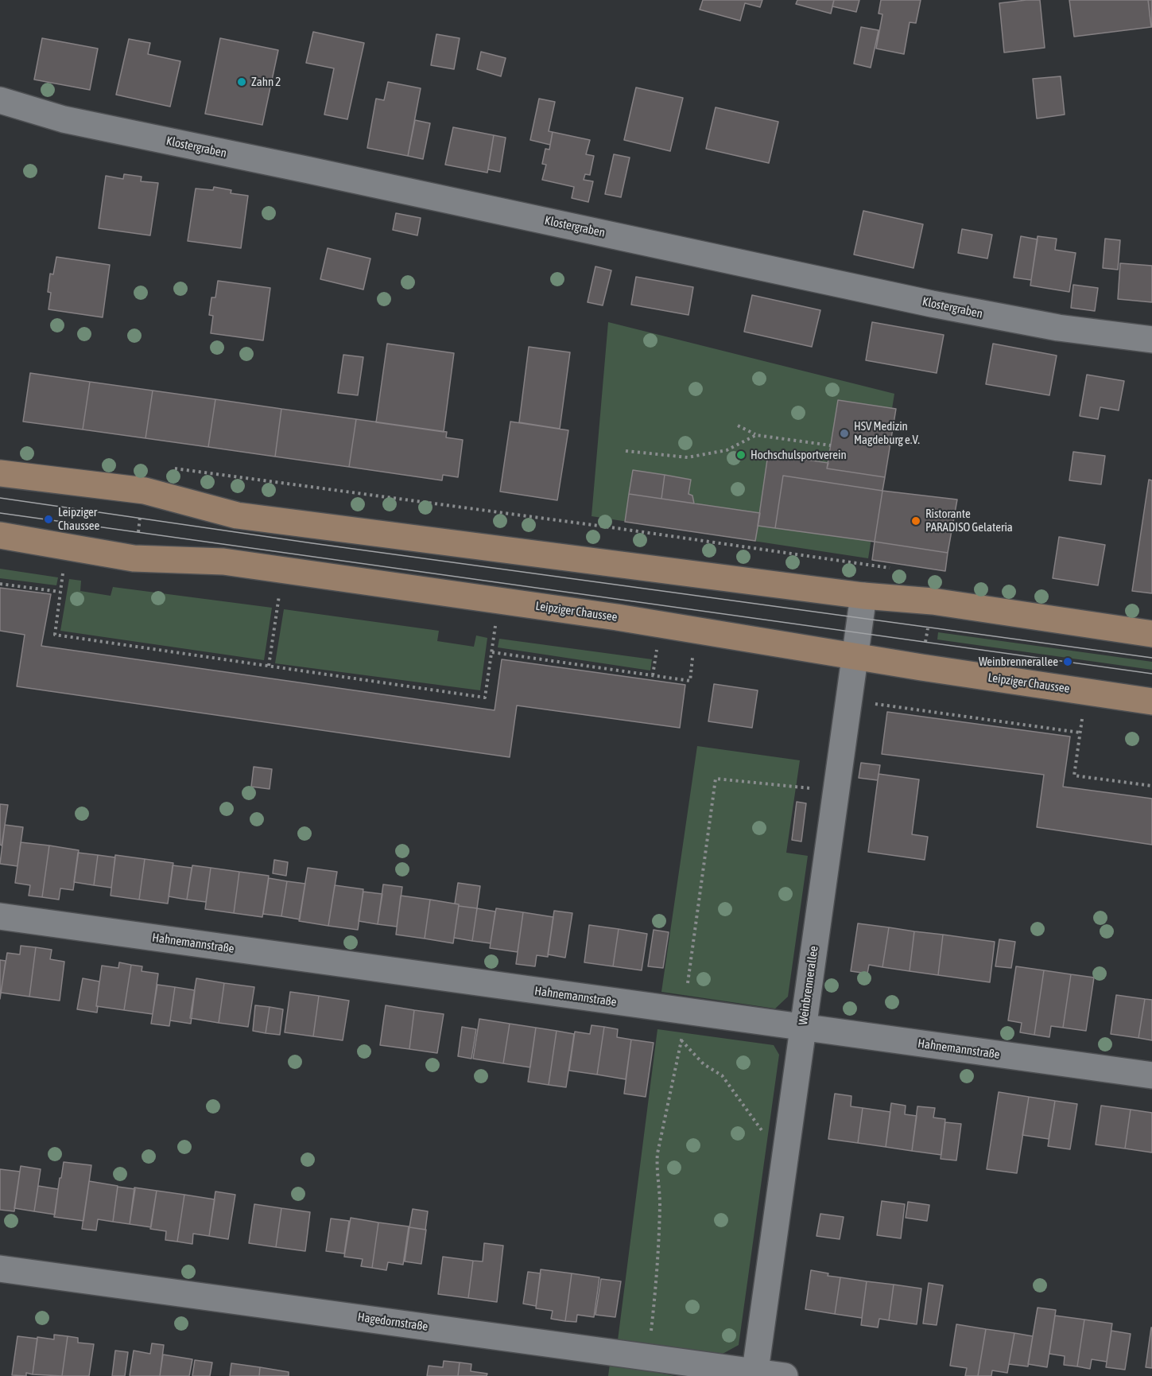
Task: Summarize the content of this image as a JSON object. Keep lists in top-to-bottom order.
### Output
{
  "streets": {
    "main road": ["Leipziger Chaussee"],
    "street": [
      "Klostergraben",
      "Hahnemannstraße",
      "Weinbrennerallee",
      "Hagedornstraße"
    ]
  },
  "crossings": [
    ["Leipziger Chaussee", "Weinbrennerallee"],
    ["Hahnemannstraße", "Weinbrennerallee"],
    ["Weinbrennerallee", "Hagedornstraße"]
  ],
  "places": [
    "Zahn 2",
    "HSV Medizin Magdeburg e.V.",
    "Hochschulsportverein",
    "Leipziger Chaussee",
    "Ristorante PARADISO Gelateria",
    "Weinbrennerallee"
  ]
}
